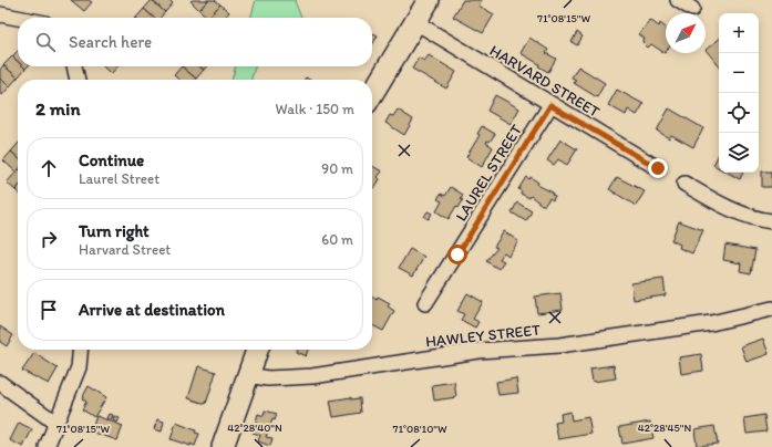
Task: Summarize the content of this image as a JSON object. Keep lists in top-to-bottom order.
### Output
{
  "streets": {
    "street": ["HARVARD STREET", "LAUREL STREET", "HAWLEY STREET"]
  },
  "crossings": [
    ["HARVARD STREET", "LAUREL STREET"]
  ],
  "north": "top right",
  "page": {
    "map_buttons": ["+", "−"],
    "search": "Search here",
    "heading": ["2 min", "Walk · 150 m"],
    "list": [
      ["Continue", "Laurel Street", "90 m"],
      ["Turn right", "Harvard Street", "60 m"],
      "Arrive at destination"
    ]
  },
  "coordinates": [
    "71°08'15\"W",
    "42°28'40\"N",
    "42°28'45\"N",
    "71°08'10\"W"
  ]
}
